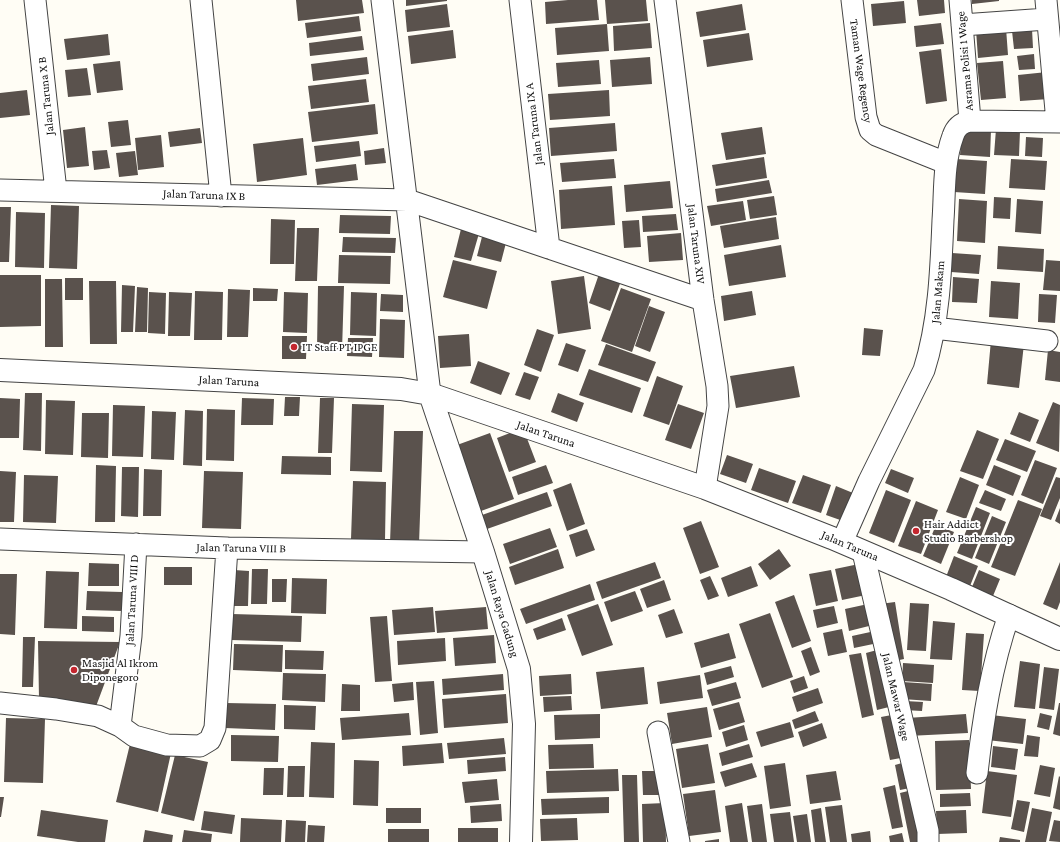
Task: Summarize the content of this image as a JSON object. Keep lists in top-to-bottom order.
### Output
{
  "streets": {
    "street": [
      "Asrama Polisi 1 Wage",
      "Taman Wage Regency",
      "Jalan Taruna X B",
      "Jalan Taruna IX A",
      "Jalan Taruna IX B",
      "Jalan Taruna XIV",
      "Jalan Makam",
      "Jalan Taruna",
      "Jalan Taruna VIII B",
      "Jalan Taruna VIII D",
      "Jalan Raya Gadung",
      "Jalan Mawar Wage"
    ]
  },
  "crossings": [
    ["Asrama Polisi 1 Wage", "Jalan Makam"],
    ["Taman Wage Regency", "Jalan Makam"],
    ["Jalan Taruna X B", "Jalan Taruna IX B"],
    ["Jalan Taruna XIV", "Jalan Taruna"],
    ["Jalan Makam", "Jalan Taruna"],
    ["Jalan Taruna", "Jalan Raya Gadung"],
    ["Jalan Taruna", "Jalan Mawar Wage"],
    ["Jalan Taruna VIII B", "Jalan Taruna VIII D"],
    ["Jalan Taruna VIII B", "Jalan Raya Gadung"]
  ],
  "places": ["IT Staff PT IPGE", "Hair Addict Studio Barbershop", "Masjid Al Ikrom Diponegoro"]
}
